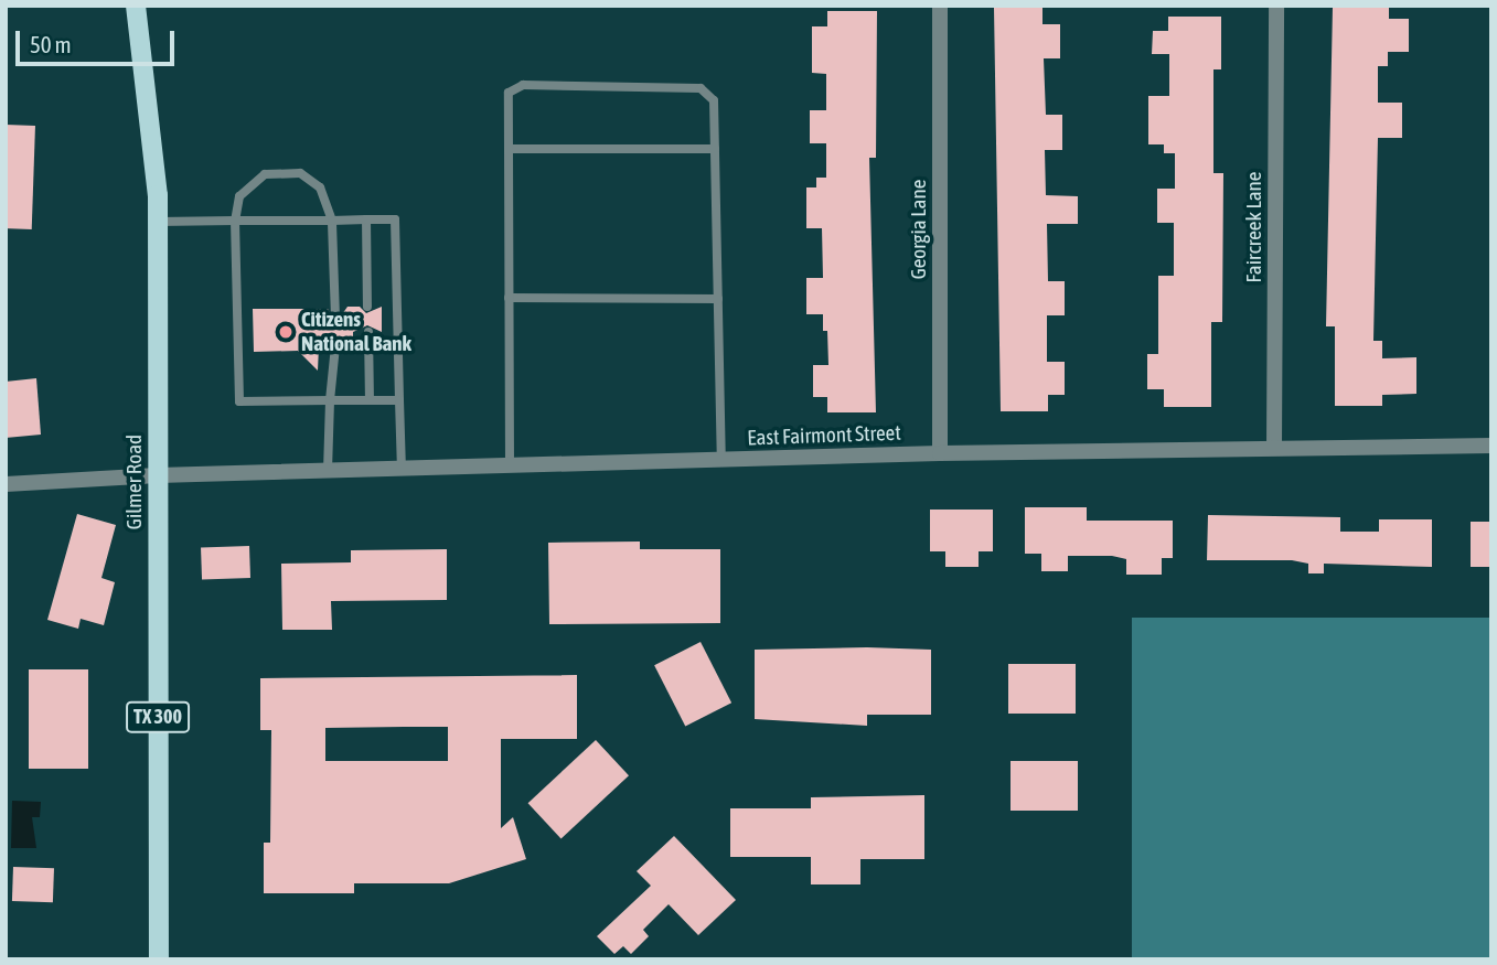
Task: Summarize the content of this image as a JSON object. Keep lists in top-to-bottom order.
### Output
{
  "streets": {
    "main road": ["Gilmer Road", "TX 300"],
    "street": ["Faircreek Lane", "Georgia Lane", "East Fairmont Street"]
  },
  "crossings": [
    ["Faircreek Lane", "East Fairmont Street"],
    ["Georgia Lane", "East Fairmont Street"],
    ["East Fairmont Street", "Gilmer Road"]
  ],
  "places": ["Citizens National Bank"],
  "scale_bar": "50 m"
}
